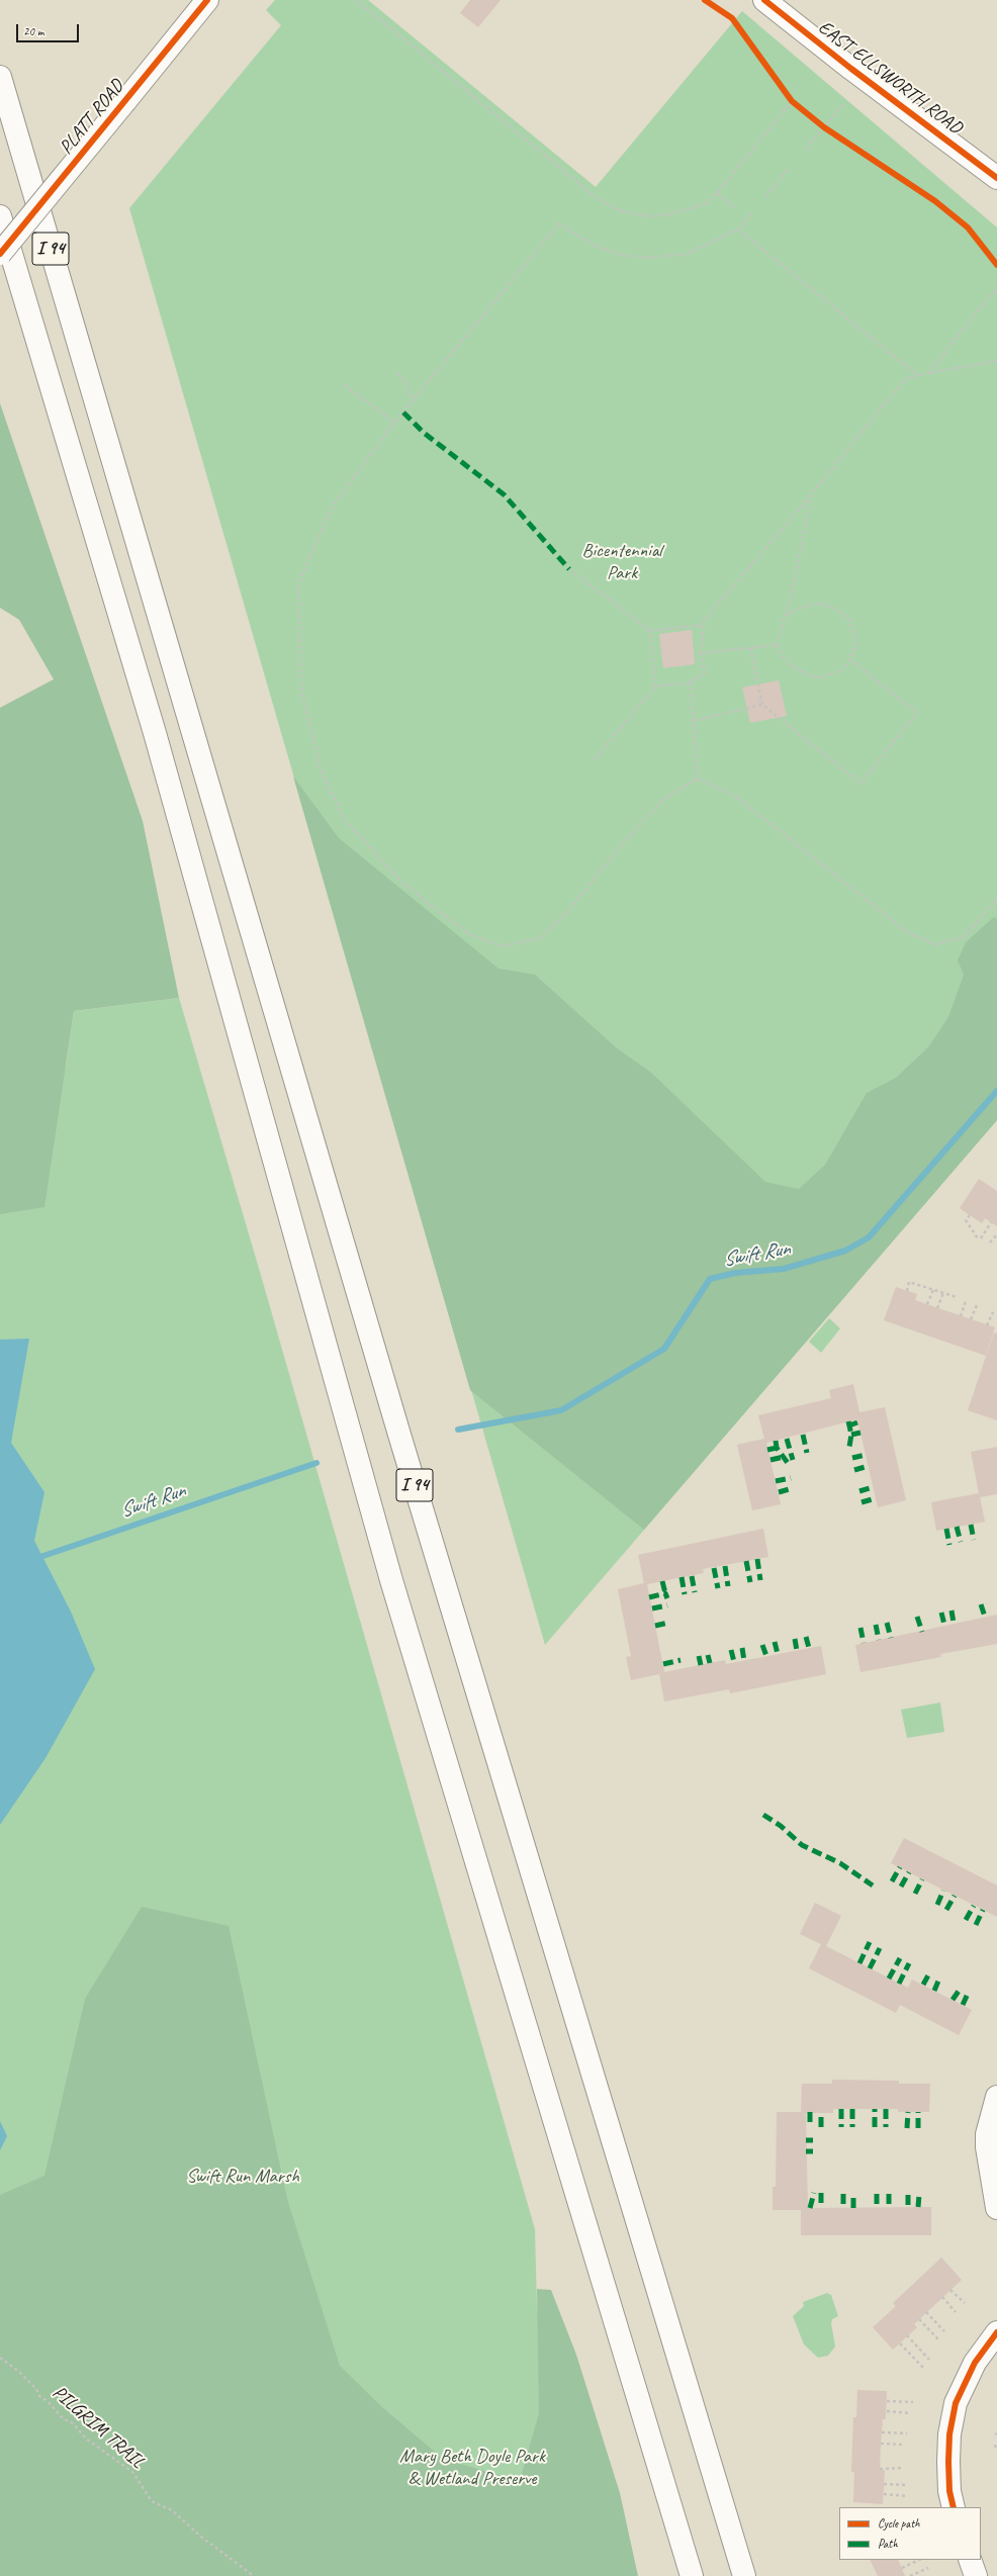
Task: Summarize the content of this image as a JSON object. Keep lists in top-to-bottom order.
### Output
{
  "streets": {
    "main road": ["EAST ELLSWORTH ROAD", "PLATT ROAD", "I 94"],
    "path": ["PILGRIM TRAIL"]
  },
  "water": ["Swift Run"],
  "parks": ["Bicentennial Park", "Swift Run Marsh", "Mary Beth Doyle Park & Wetland Preserve"],
  "legend": ["Cycle path", "Path"],
  "scale_bar": "20 m"
}
